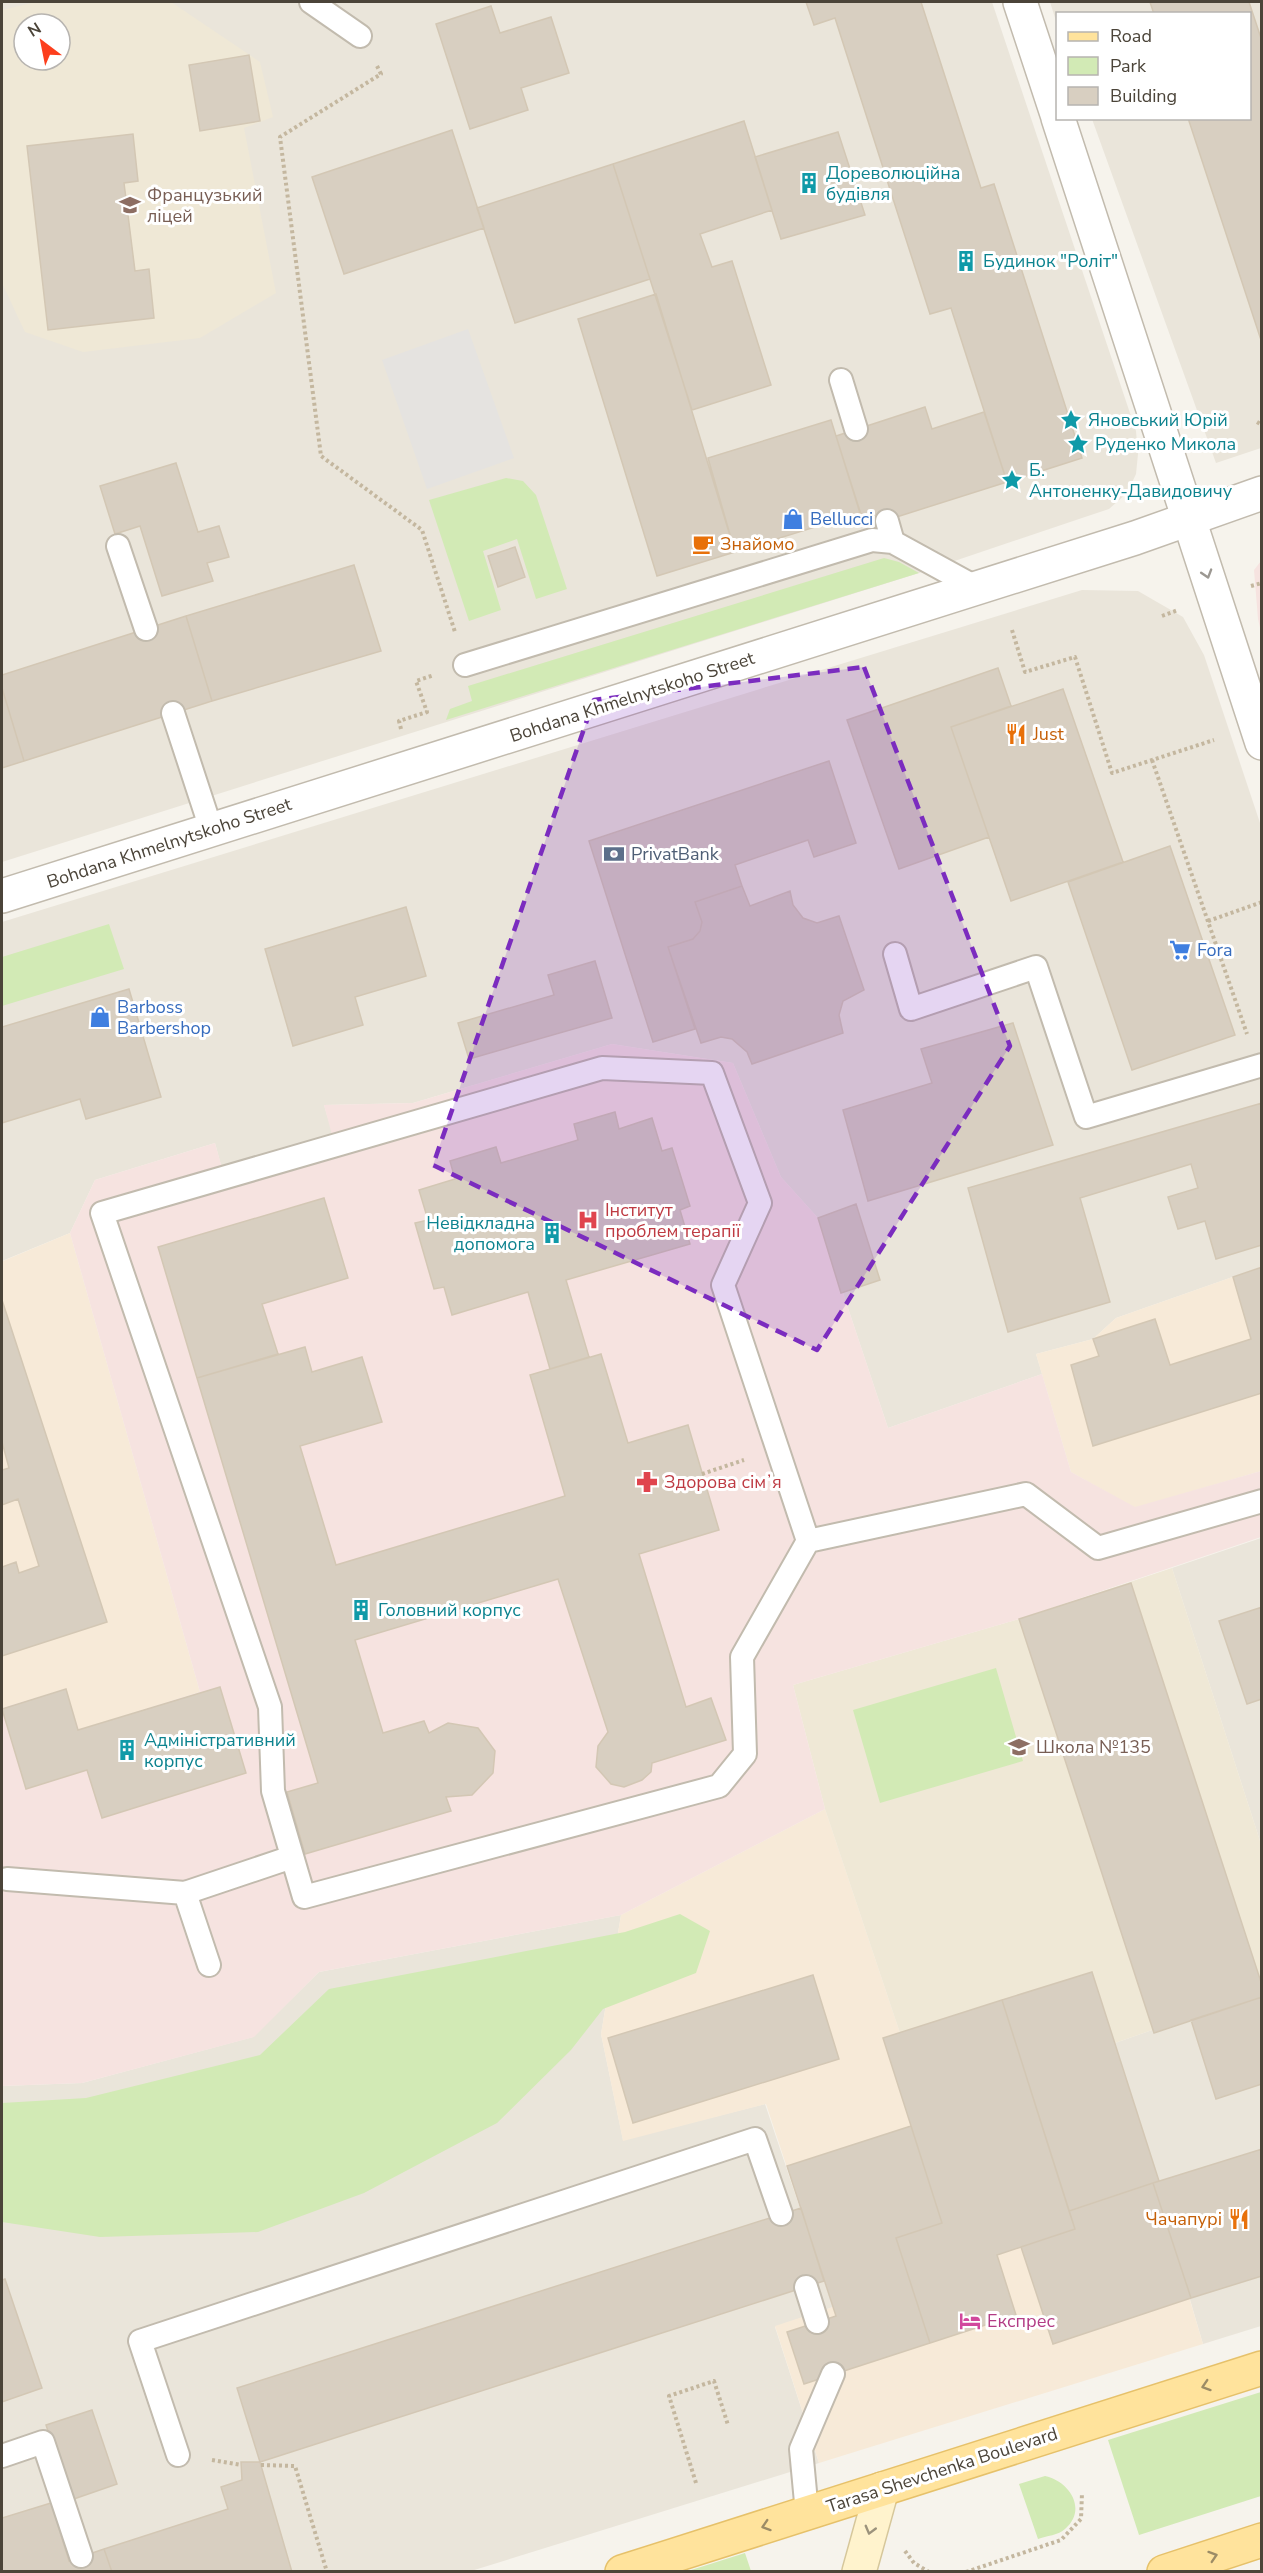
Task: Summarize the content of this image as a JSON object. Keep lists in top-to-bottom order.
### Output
{
  "streets": {
    "main road": ["Tarasa Shevchenka Boulevard"],
    "street": ["Bohdana Khmelnytskoho Street"]
  },
  "one_way": ["Tarasa Shevchenka Boulevard"],
  "places": {
    "building": [
      "Дореволюційна будівля",
      "Будинок \"Роліт\"",
      "Невідкладна допомога",
      "Головний корпус",
      "Адміністративний корпус"
    ],
    "school or university": ["Французький ліцей", "Школа №135"],
    "place": ["Яновський Юрій", "Руденко Микола", "Б. Антоненку-Давидовичу"],
    "shop": ["Bellucci", "Barboss Barbershop"],
    "cafe": ["Знайомо"],
    "restaurant": ["Just", "Чачапурі"],
    "bank": ["PrivatBank"],
    "supermarket": ["Fora"],
    "hospital": ["Інститут проблем терапії"],
    "pharmacy": ["Здорова сімʼя"],
    "hotel": ["Експрес"]
  },
  "legend": ["Road", "Park", "Building"],
  "north": "top left"
}
